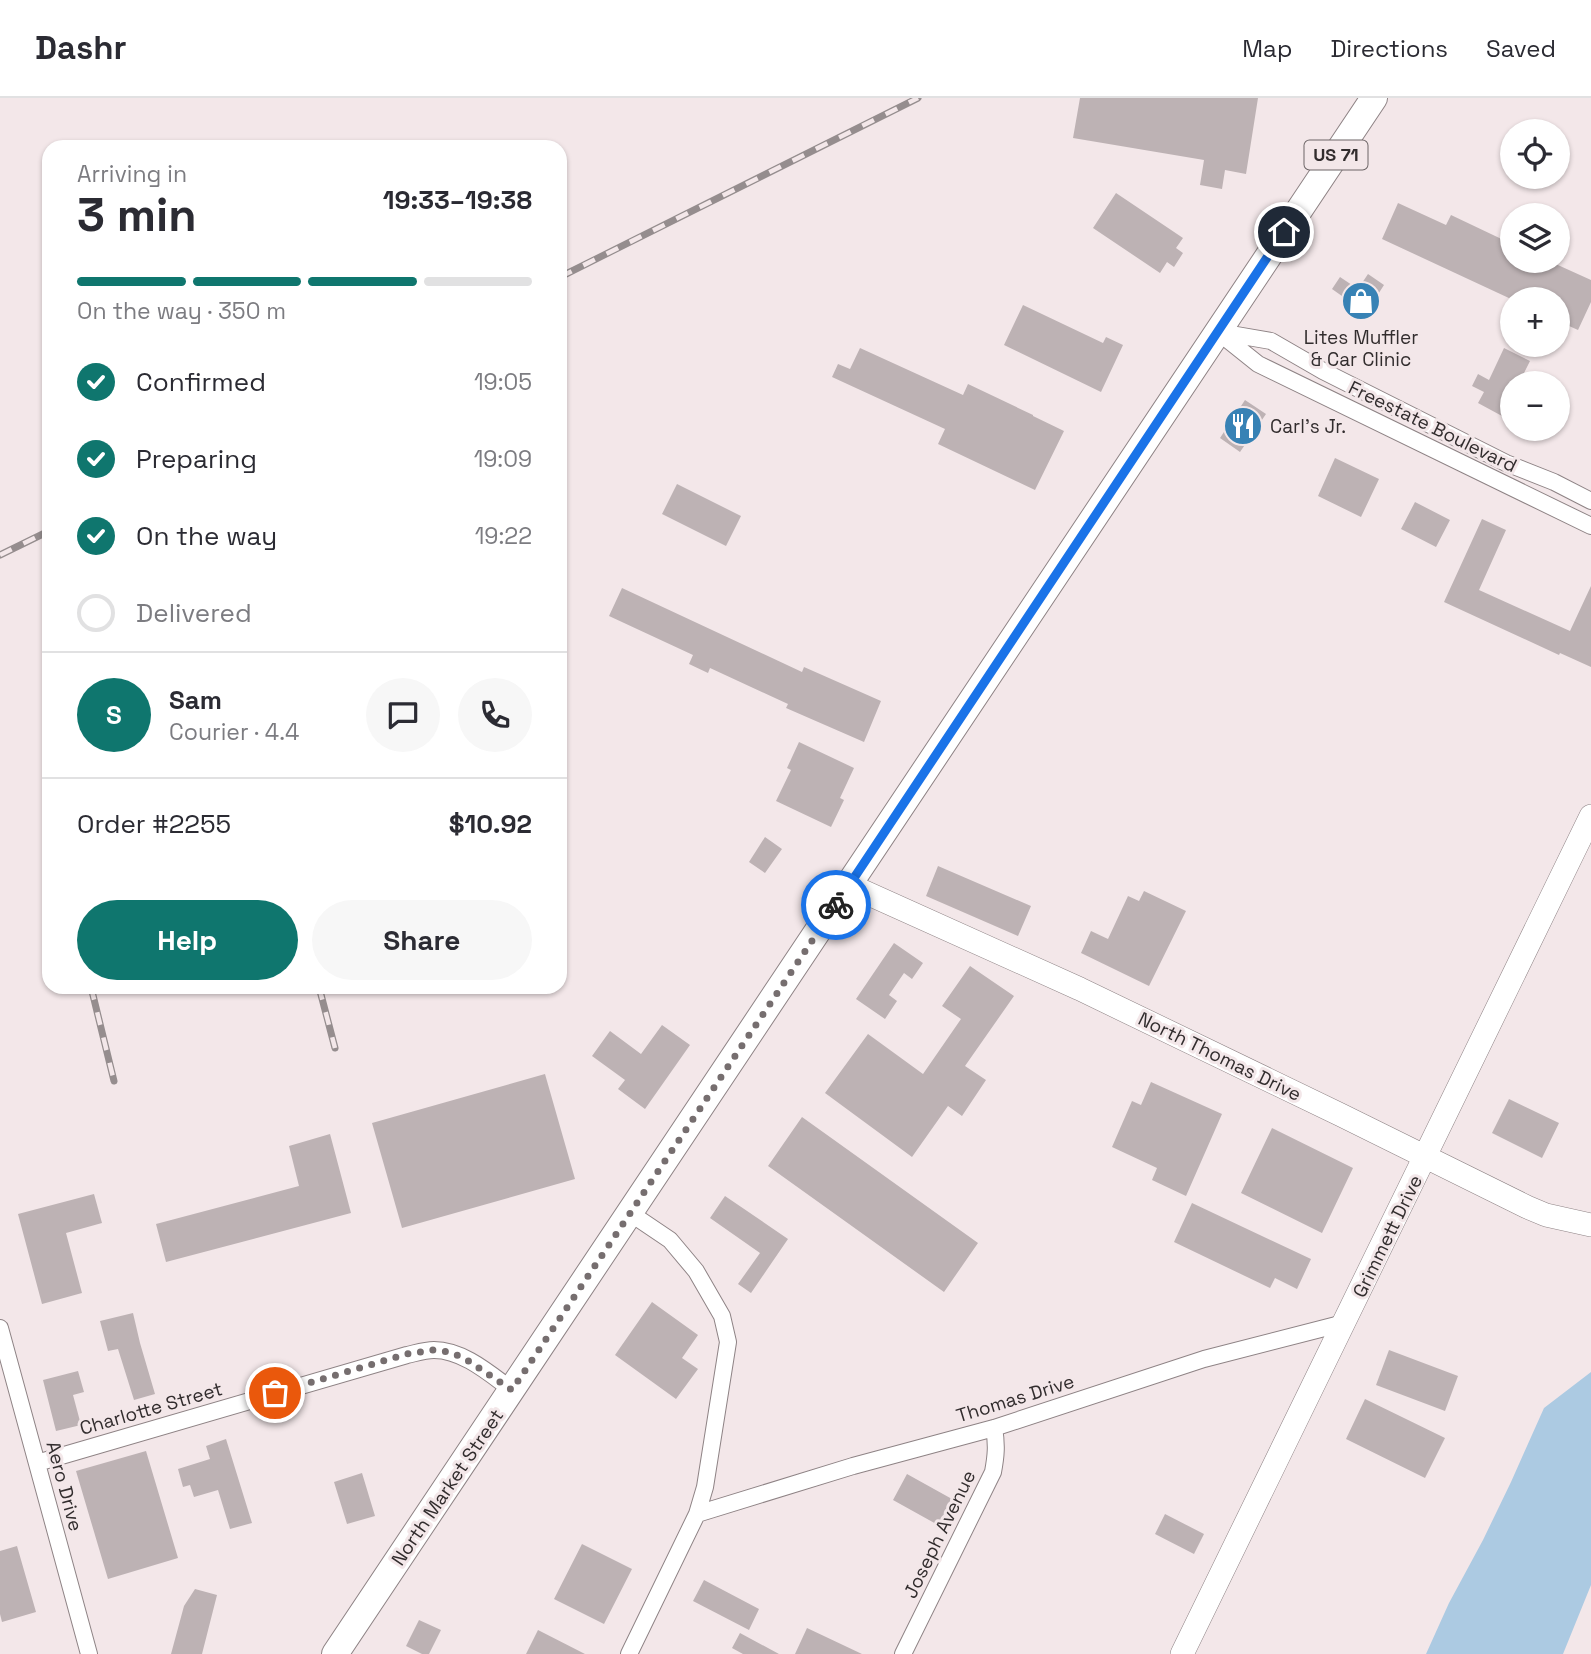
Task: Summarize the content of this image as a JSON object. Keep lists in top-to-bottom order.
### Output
{
  "streets": {
    "main road": [
      "US 71",
      "North Thomas Drive",
      "Grimmett Drive",
      "North Market Street"
    ],
    "street": [
      "Freestate Boulevard",
      "Thomas Drive",
      "Charlotte Street",
      "Aero Drive",
      "Joseph Avenue"
    ]
  },
  "crossings": [
    ["Freestate Boulevard", "North Market Street"],
    ["North Thomas Drive", "Grimmett Drive"],
    ["North Thomas Drive", "North Market Street"],
    ["Grimmett Drive", "Thomas Drive"],
    ["Thomas Drive", "Joseph Avenue"],
    ["Charlotte Street", "Aero Drive"],
    ["Charlotte Street", "North Market Street"]
  ],
  "places": {
    "shop": ["Lites Muffler & Car Clinic"],
    "restaurant": ["Carl's Jr."]
  },
  "page": {
    "header": "Dashr",
    "nav": ["Map", "Directions", "Saved"],
    "map_buttons": ["+", "−"],
    "heading": ["3 min", "Arriving in", "19:33–19:38"],
    "panel": [
      "Sam",
      "Courier · 4.4",
      "Order #2255",
      "$10.92"
    ],
    "bar": "On the way · 350 m",
    "list": [
      ["Confirmed", "19:05"],
      ["Preparing", "19:09"],
      ["On the way", "19:22"],
      "Delivered"
    ],
    "round": "S",
    "buttons": ["Help", "Share"]
  }
}
